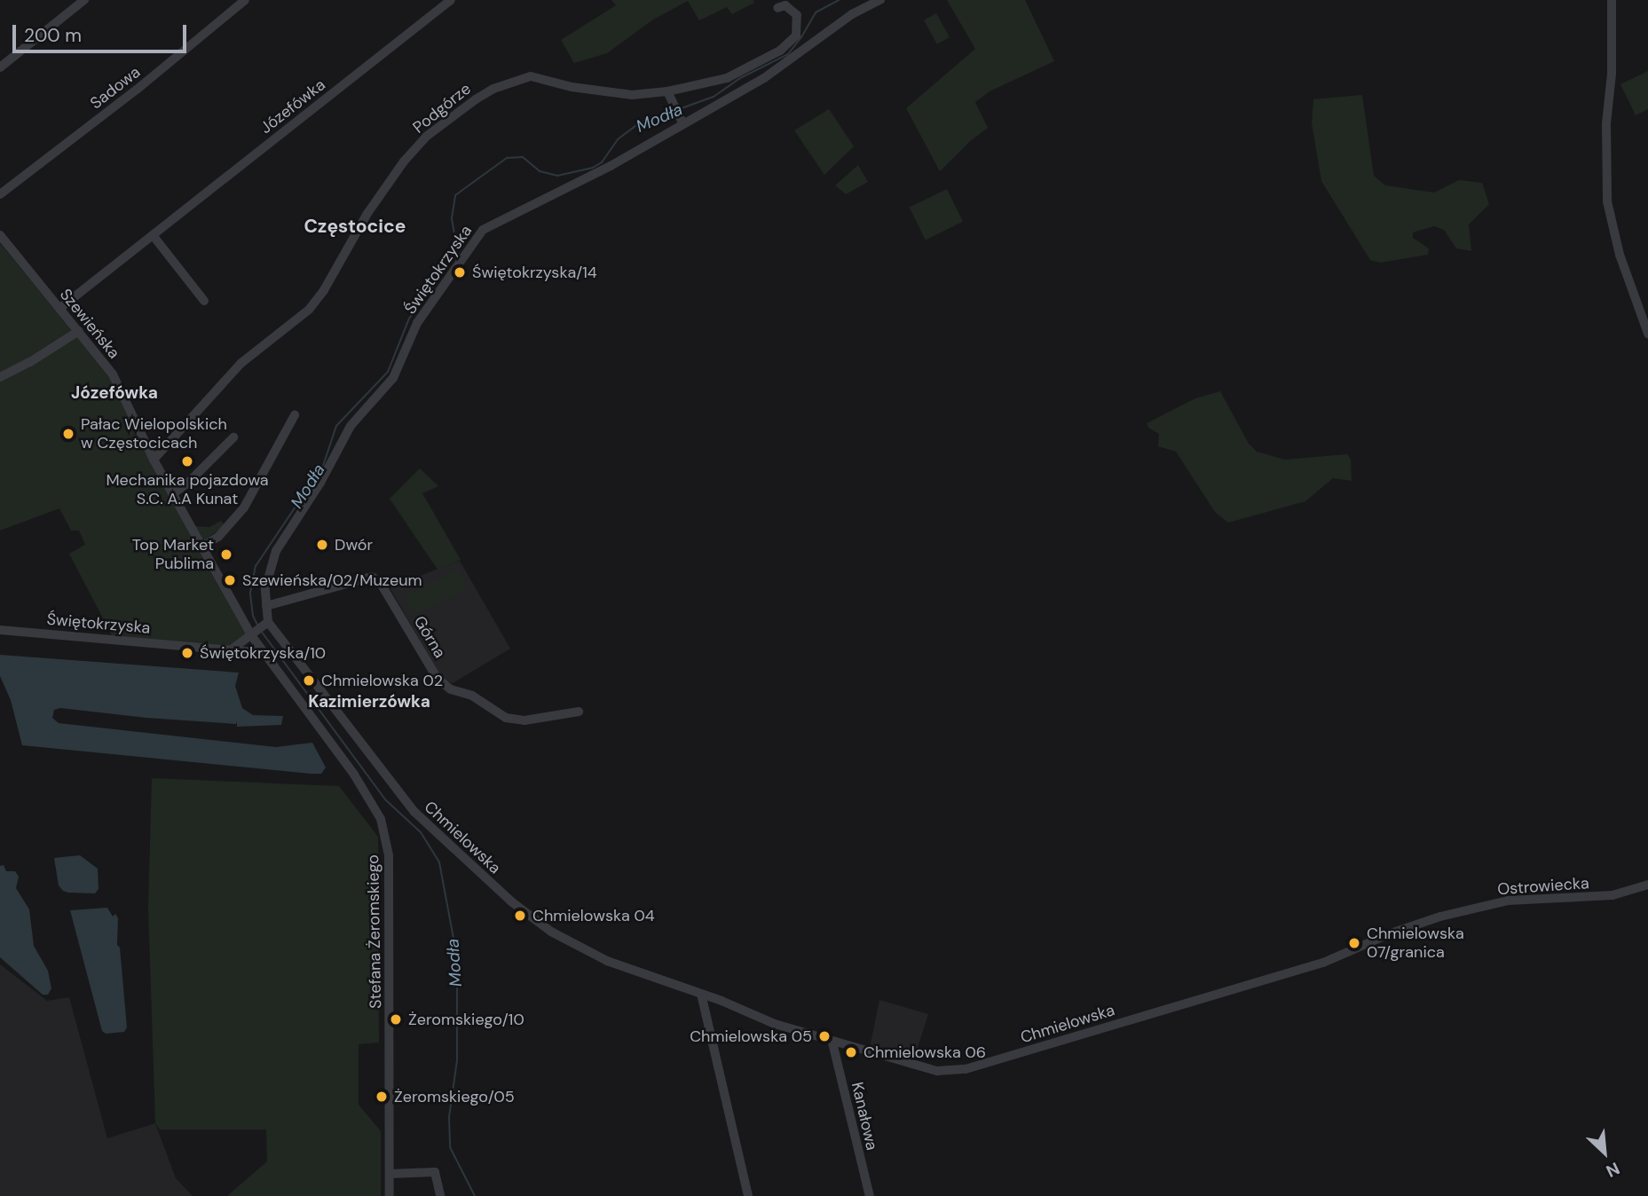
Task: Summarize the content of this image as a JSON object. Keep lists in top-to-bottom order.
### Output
{
  "streets": {
    "street": [
      "Sadowa",
      "Józefówka",
      "Podgórze",
      "Świętokrzyska",
      "Szewieńska",
      "Górna",
      "Chmielowska",
      "Ostrowiecka",
      "Stefana Żeromskiego",
      "Kanałowa"
    ]
  },
  "crossings": [
    ["Józefówka", "Szewieńska"],
    ["Podgórze", "Szewieńska"],
    ["Świętokrzyska", "Szewieńska"],
    ["Świętokrzyska", "Górna"],
    ["Świętokrzyska", "Chmielowska"],
    ["Świętokrzyska", "Stefana Żeromskiego"],
    ["Szewieńska", "Chmielowska"],
    ["Szewieńska", "Stefana Żeromskiego"],
    ["Chmielowska", "Ostrowiecka"],
    ["Chmielowska", "Stefana Żeromskiego"],
    ["Chmielowska", "Kanałowa"]
  ],
  "districts": ["Częstocice", "Józefówka", "Kazimierzówka"],
  "water": ["Modła"],
  "places": [
    "Świętokrzyska/14",
    "Pałac Wielopolskich w Częstocicach",
    "Mechanika pojazdowa S.C. A.A Kunat",
    "Dwór",
    "Top Market Publima",
    "Szewieńska/02/Muzeum",
    "Świętokrzyska/10",
    "Chmielowska 02",
    "Chmielowska 04",
    "Chmielowska 07/granica",
    "Żeromskiego/10",
    "Chmielowska 05",
    "Chmielowska 06",
    "Żeromskiego/05"
  ],
  "scale_bar": "200 m",
  "north": "bottom right"
}
